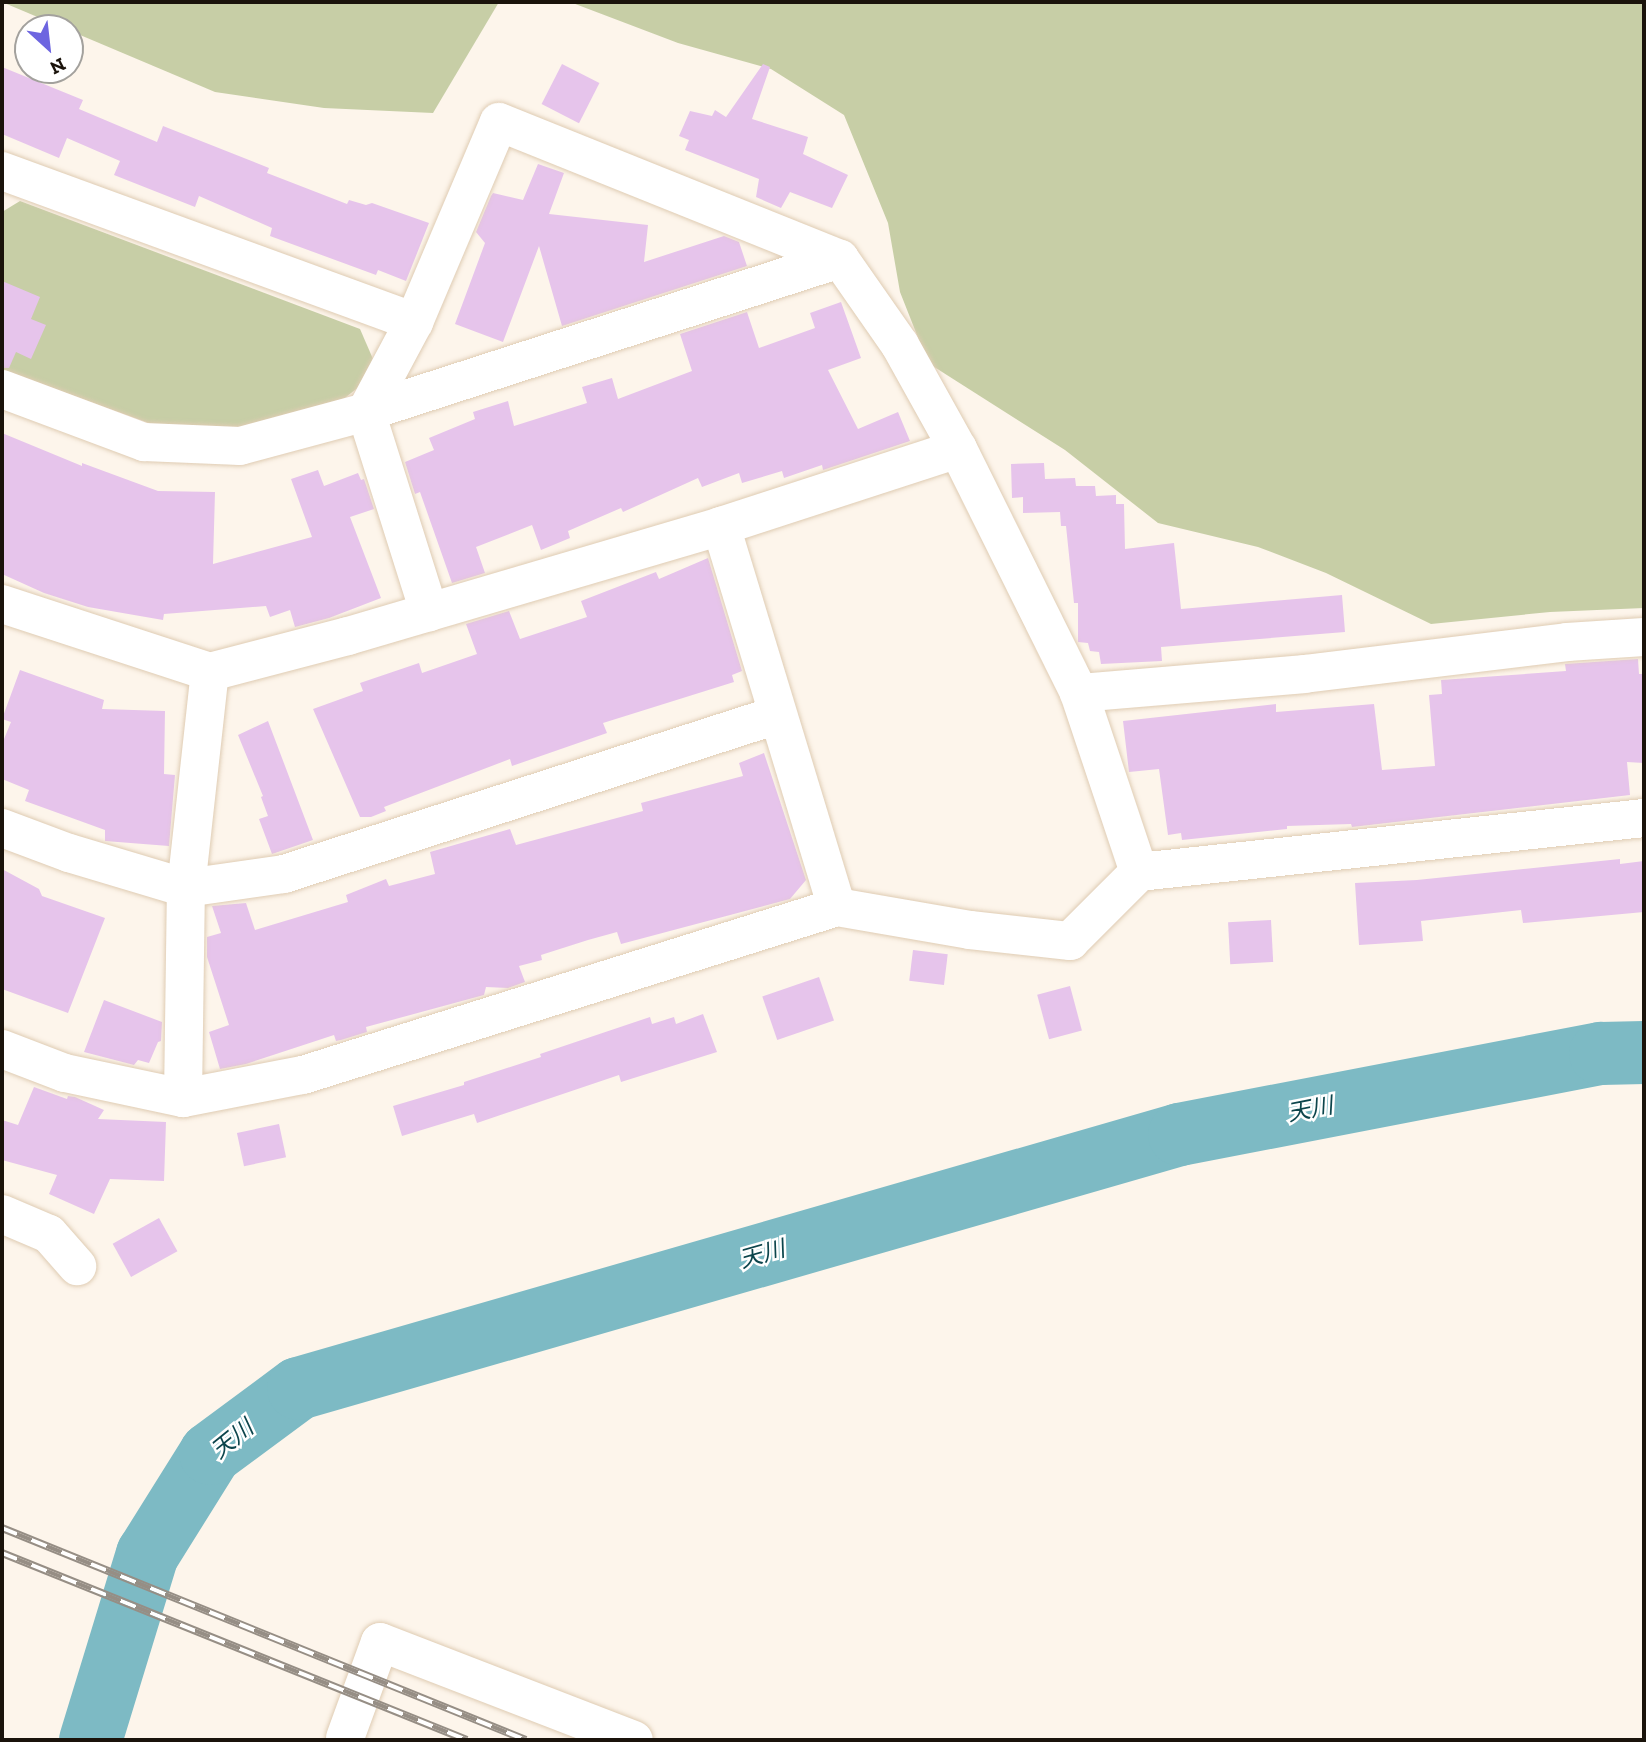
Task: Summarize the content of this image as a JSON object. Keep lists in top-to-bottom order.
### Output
{
  "water": ["天川"],
  "north": "bottom right"
}
